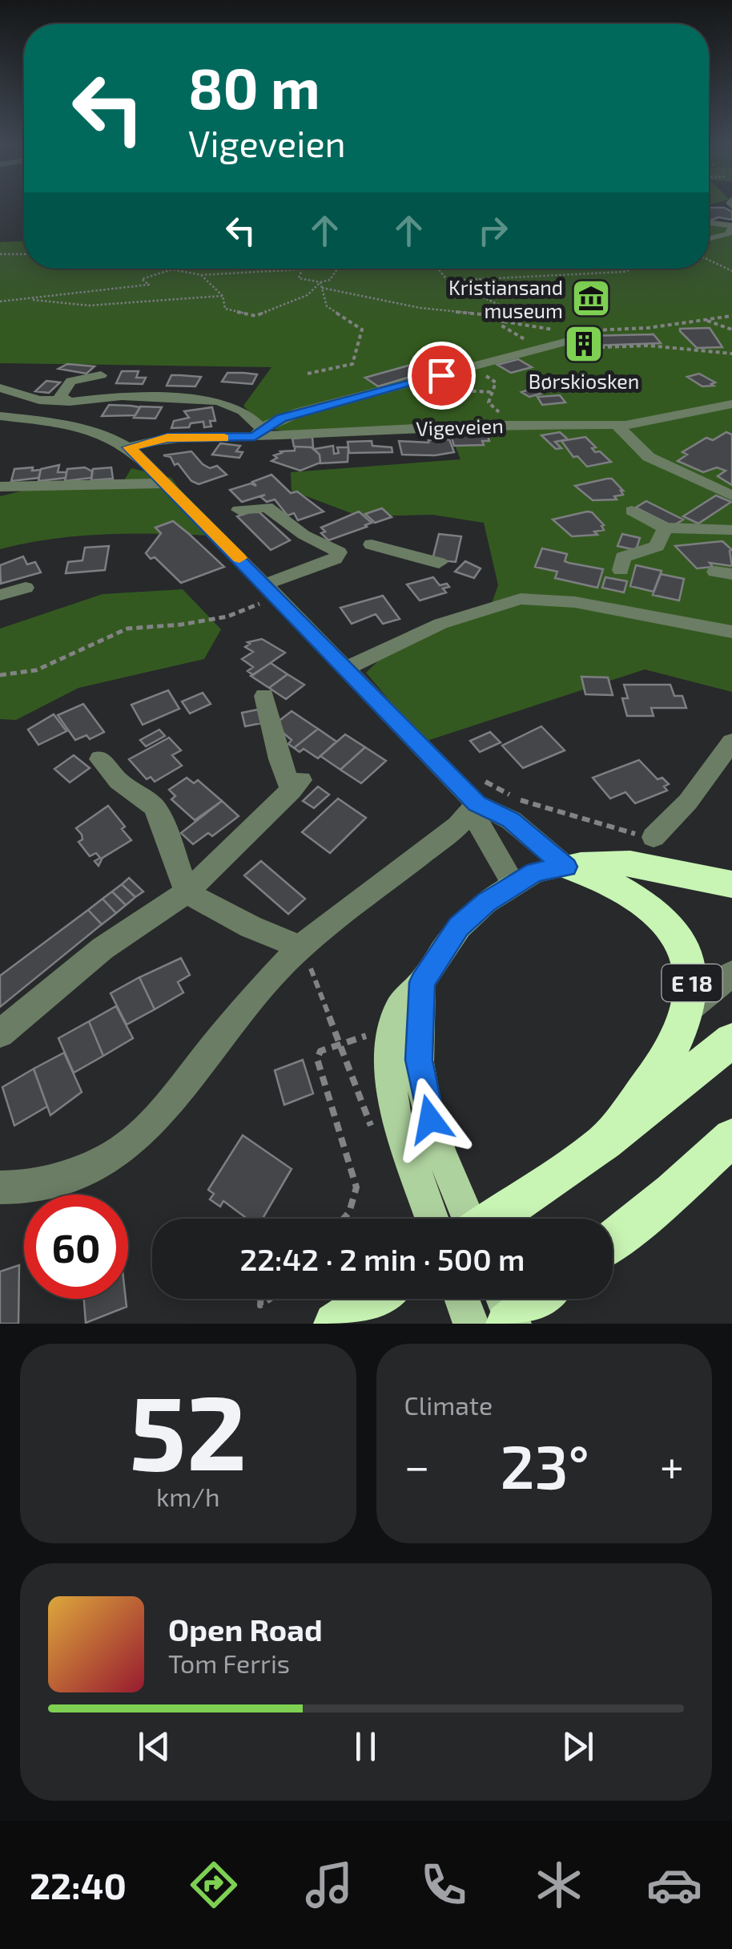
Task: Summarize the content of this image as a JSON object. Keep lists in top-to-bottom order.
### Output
{
  "streets": {
    "highway": ["E 18"],
    "street": ["Vigeveien"]
  },
  "places": {
    "museum": ["Kristiansand museum"],
    "building": ["Børskiosken"]
  },
  "page": {
    "turn": ["80 m", "Vigeveien"],
    "limit": "60",
    "trip": "22:42 · 2 min · 500 m",
    "tile": [
      ["52", "km/h"],
      "Climate"
    ],
    "heat": ["−", "23°", "+"],
    "song": ["Open Road", "Tom Ferris"],
    "tabs": "22:40"
  }
}
